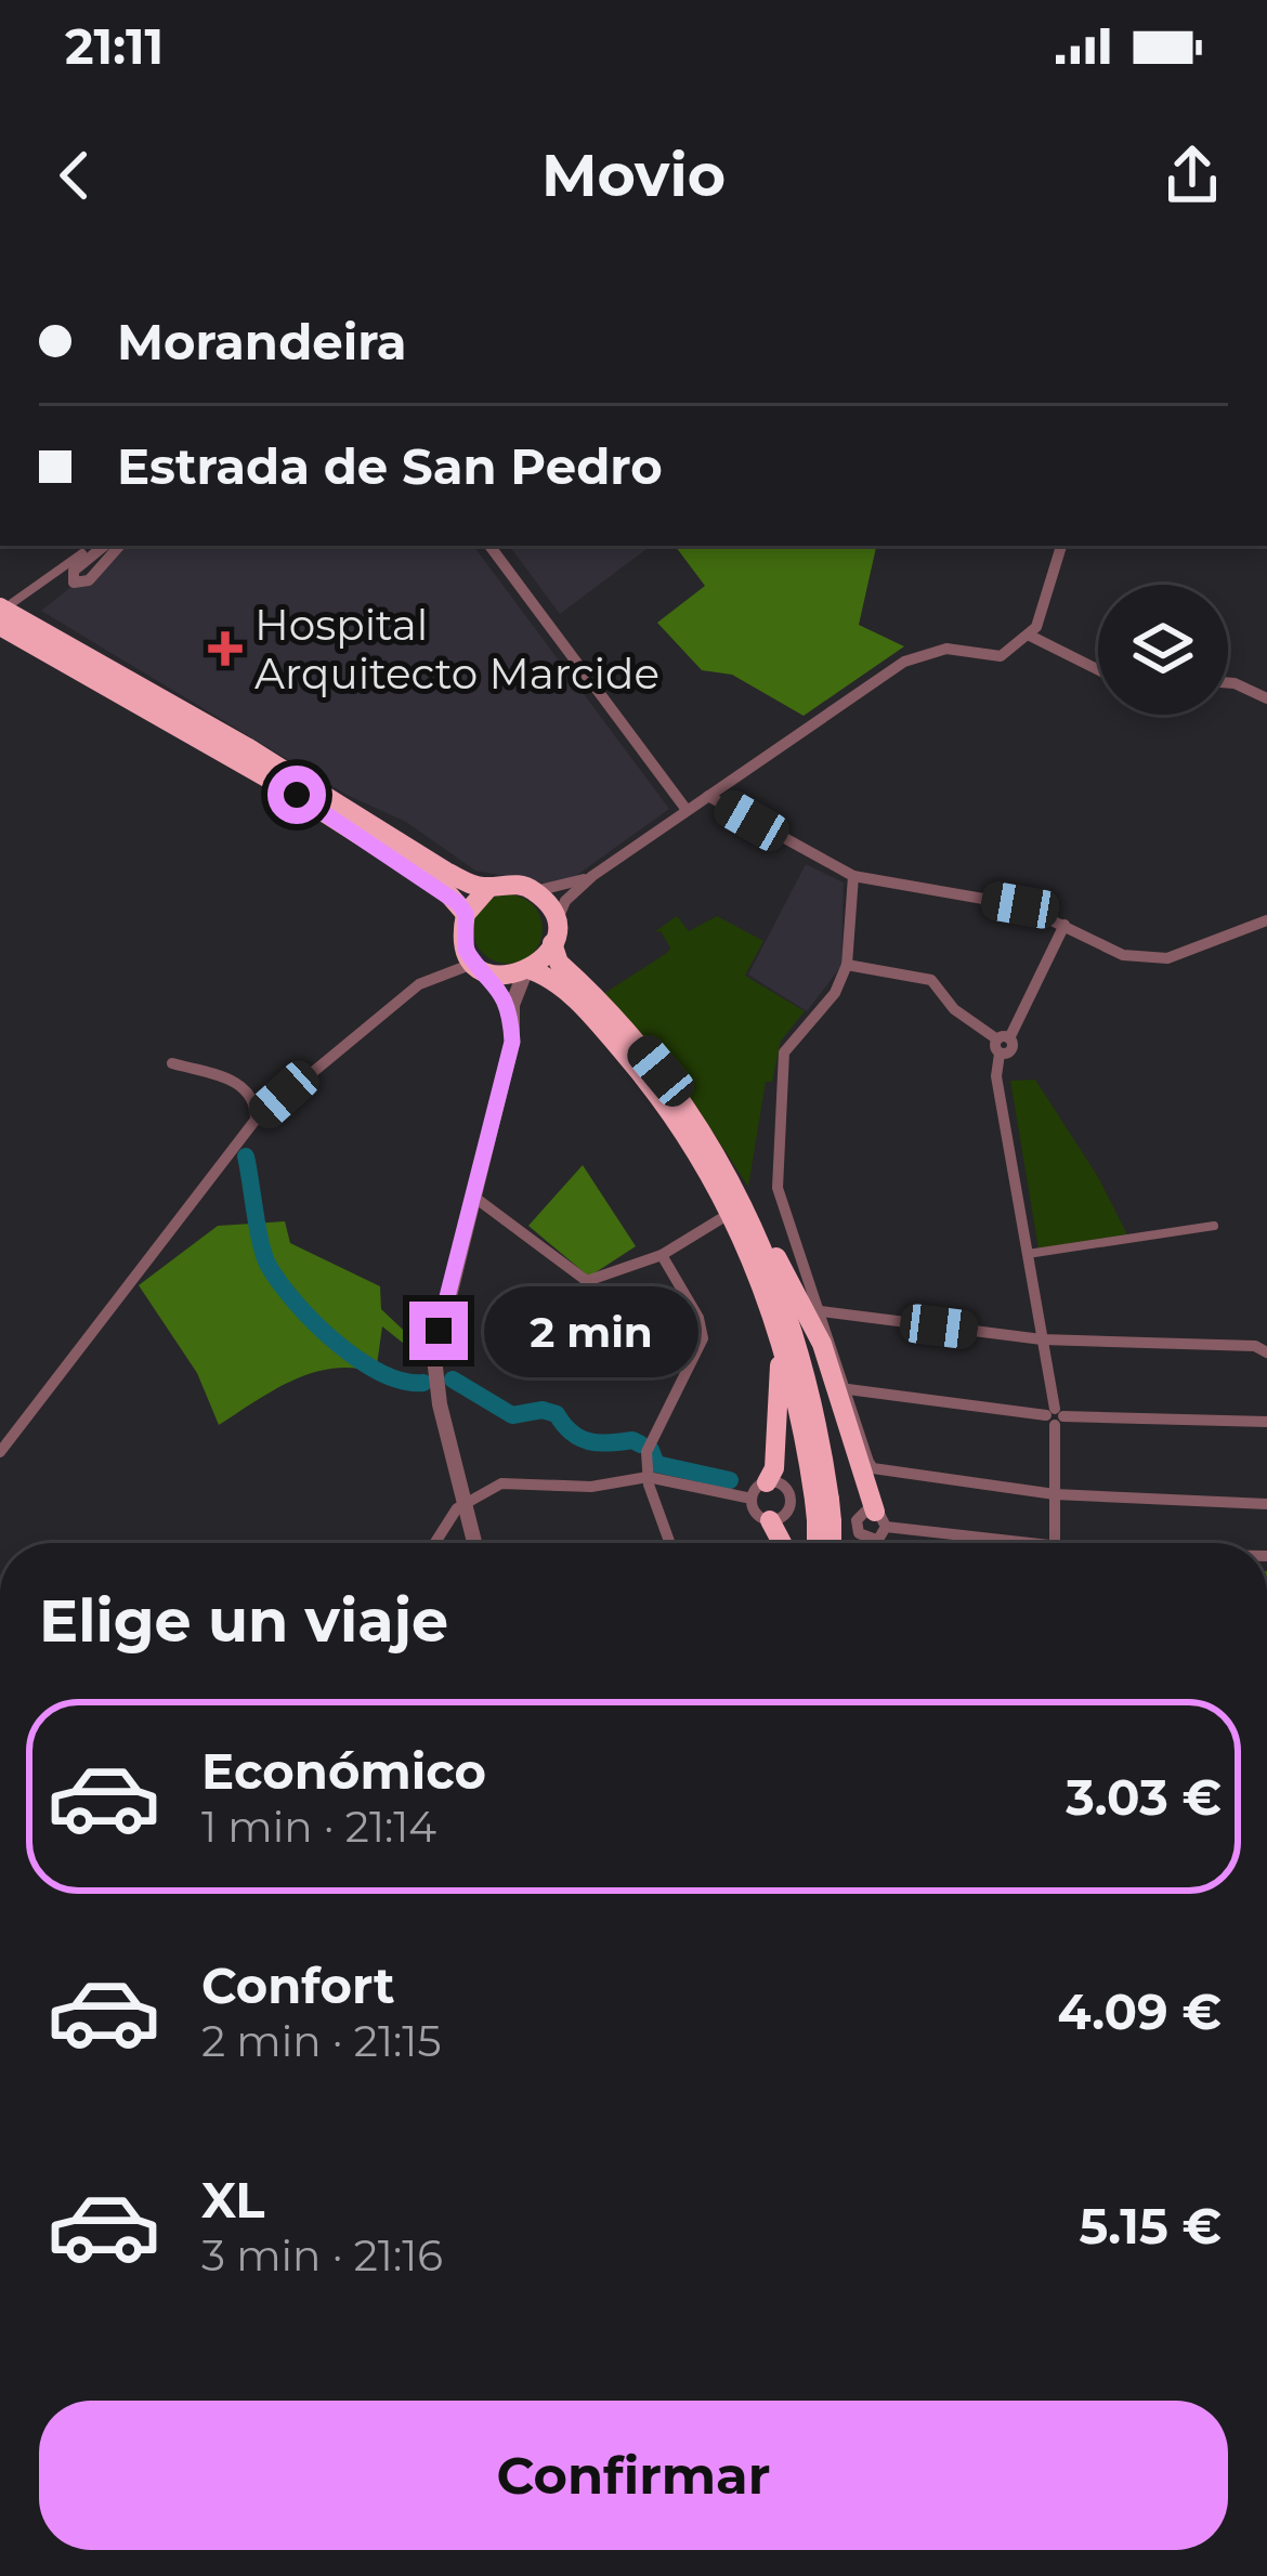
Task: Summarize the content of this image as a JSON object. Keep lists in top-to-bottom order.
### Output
{
  "places": {
    "health": ["Hospital Arquitecto Marcide"]
  },
  "page": {
    "status": "21:11",
    "header": "Movio",
    "banner": ["Morandeira", "Estrada de San Pedro"],
    "bubble": "2 min",
    "heading": "Elige un viaje",
    "list": [
      {
        "name": "Económico",
        "note": "1 min · 21:14",
        "value": "3.03 €"
      },
      {
        "name": "Confort",
        "note": "2 min · 21:15",
        "value": "4.09 €"
      },
      {
        "name": "XL",
        "note": "3 min · 21:16",
        "value": "5.15 €"
      }
    ],
    "buttons": "Confirmar"
  }
}
